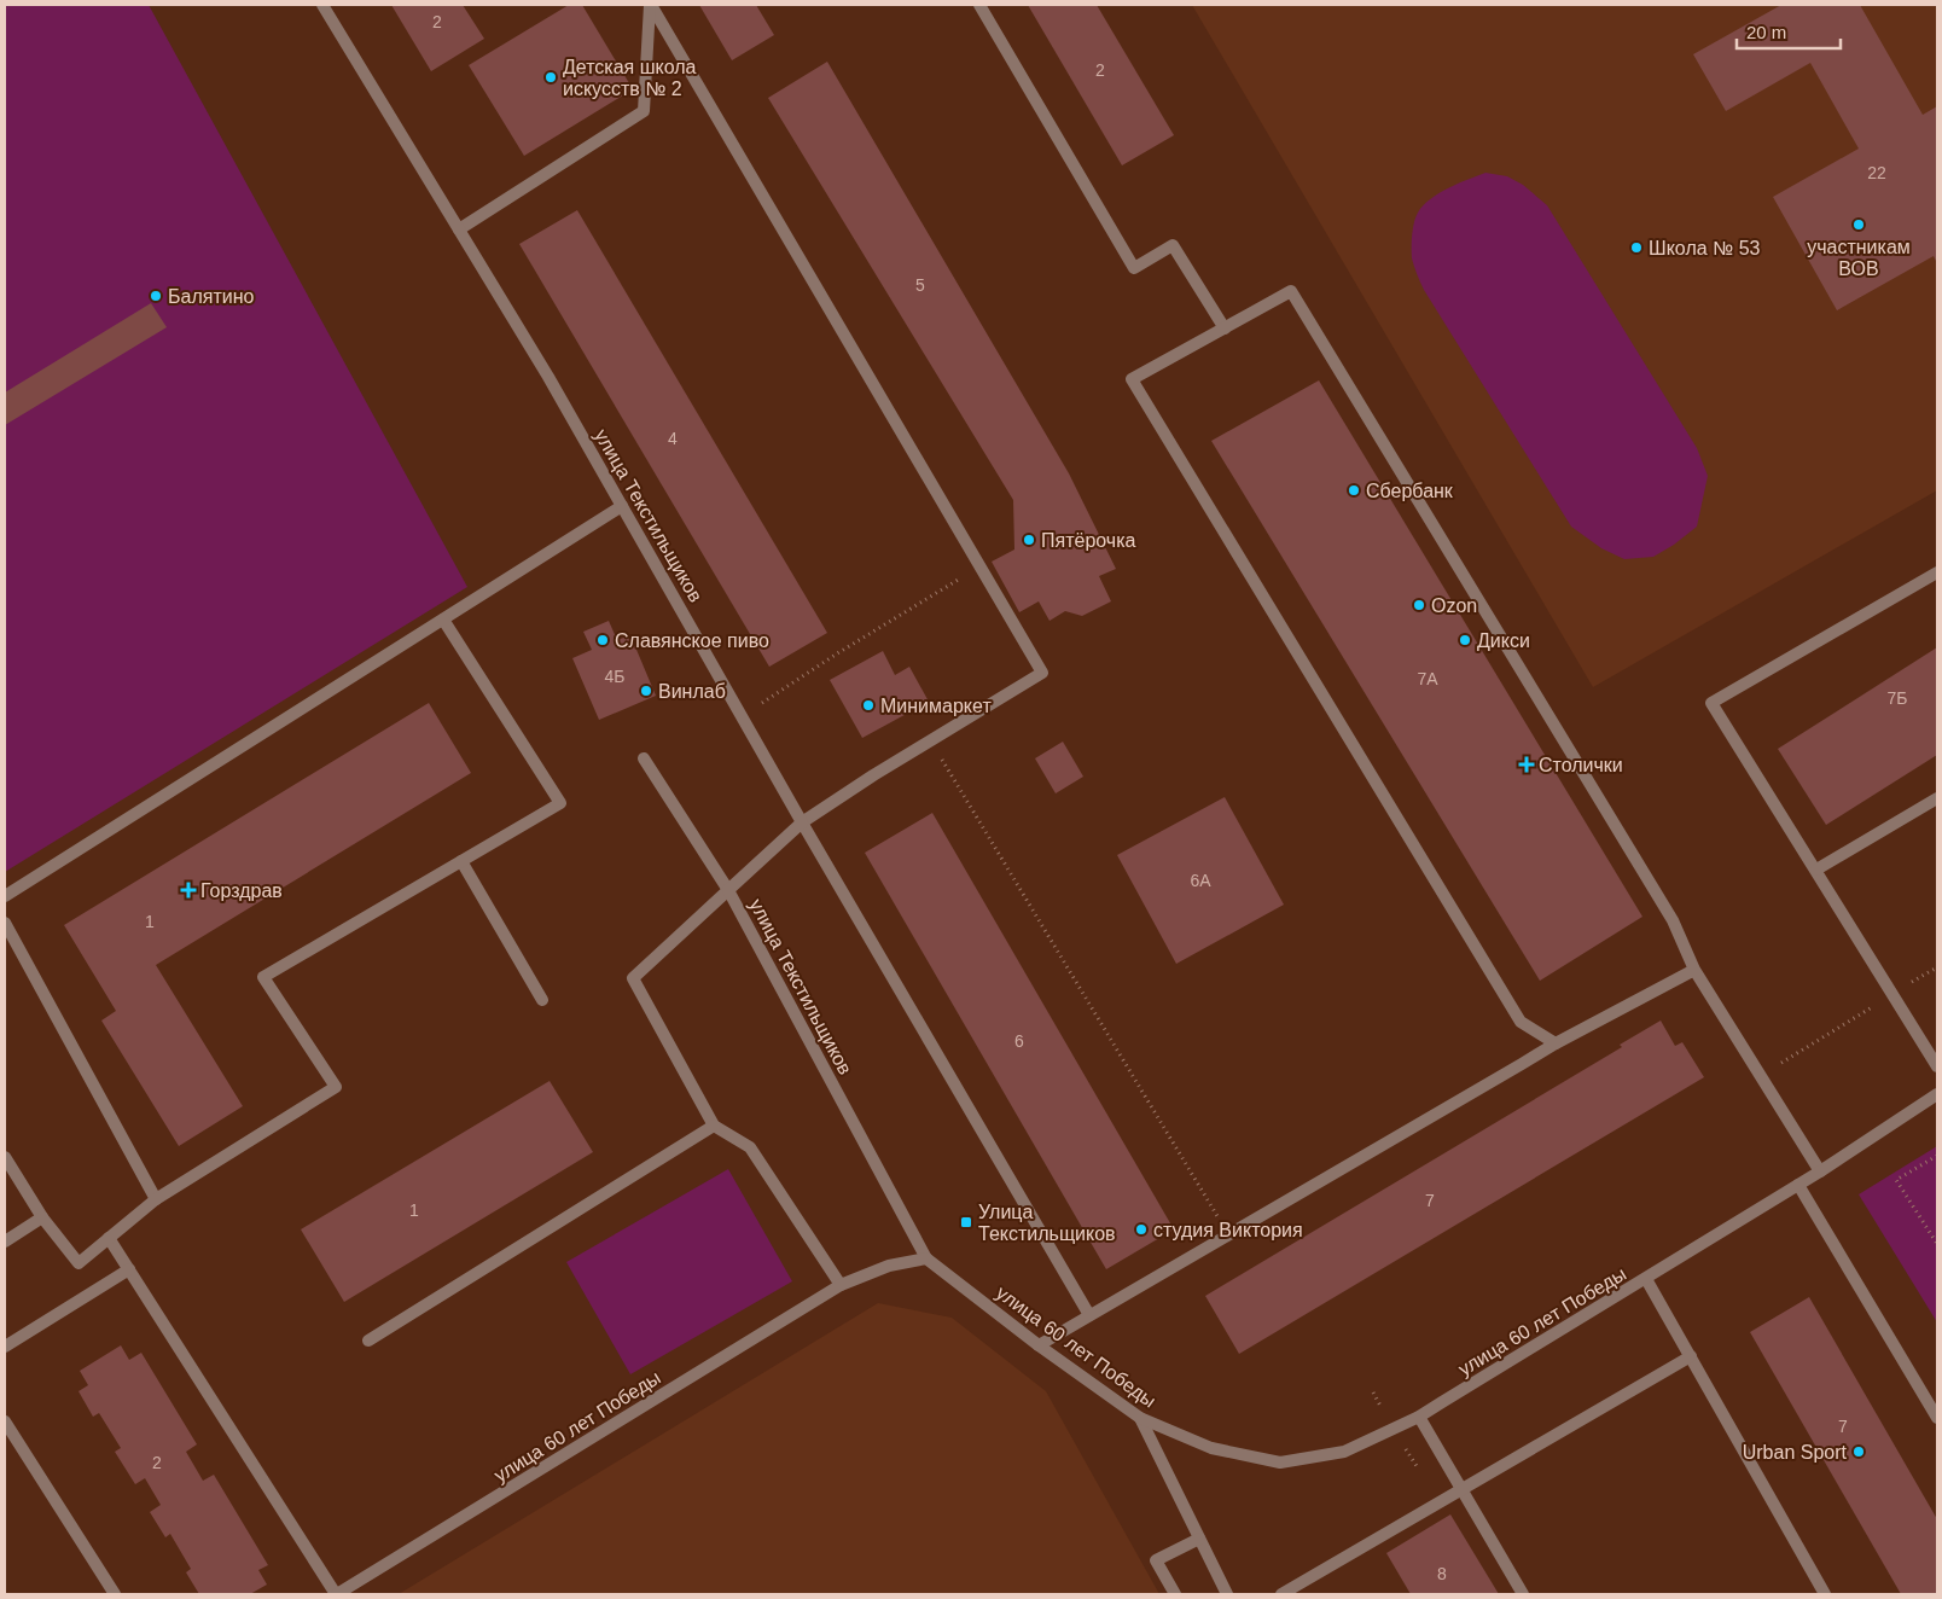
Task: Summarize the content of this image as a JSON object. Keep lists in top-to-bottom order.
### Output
{
  "streets": {
    "street": ["улица Текстильщиков", "улица 60 лет Победы"]
  },
  "crossings": [
    ["улица Текстильщиков", "улица 60 лет Победы"]
  ],
  "places": {
    "other": [
      "Детская школа искусств № 2",
      "участникам ВОВ",
      "Школа № 53",
      "Балятино",
      "Сбербанк",
      "Пятёрочка",
      "Ozon",
      "Славянское пиво",
      "Дикси",
      "Винлаб",
      "Минимаркет",
      "студия Виктория",
      "Urban Sport"
    ],
    "health": ["Столички", "Горздрав"],
    "transit": ["Улица Текстильщиков"]
  },
  "house_numbers": [
    "2",
    "2",
    "22",
    "5",
    "4",
    "4Б",
    "7А",
    "7Б",
    "6А",
    "1",
    "6",
    "7",
    "1",
    "7",
    "2",
    "8"
  ],
  "scale_bar": "20 m"
}
